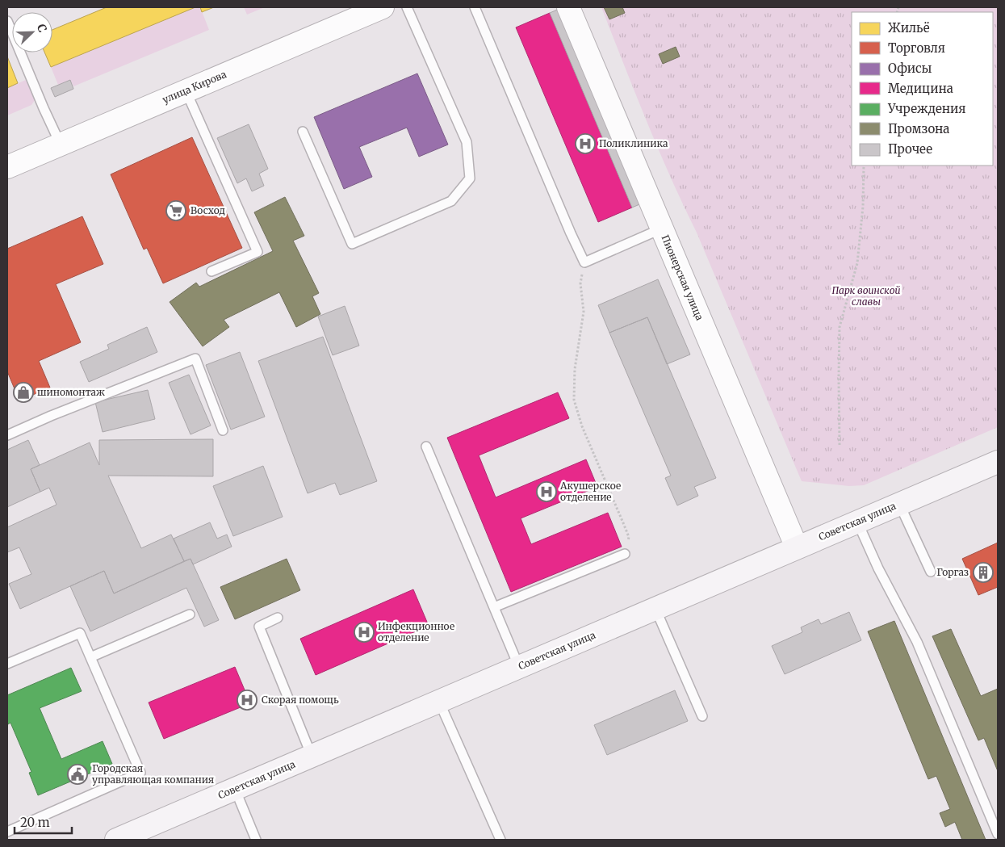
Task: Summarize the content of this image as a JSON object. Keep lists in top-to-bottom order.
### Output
{
  "streets": {
    "main road": ["Советская улица"],
    "street": ["улица Кирова", "Пионерская улица"]
  },
  "crossings": [
    ["Пионерская улица", "Советская улица"]
  ],
  "parks": ["Парк воинской славы"],
  "places": {
    "hospital": [
      "Поликлиника",
      "Акушерское отделение",
      "Инфекционное отделение",
      "Скорая помощь"
    ],
    "supermarket": ["Восход"],
    "shop": ["шиномонтаж"],
    "building": ["Горгаз"],
    "public building": ["Городская управляющая компания"]
  },
  "legend": [
    "Жильё",
    "Торговля",
    "Офисы",
    "Медицина",
    "Учреждения",
    "Промзона",
    "Прочее"
  ],
  "scale_bar": "20 m",
  "north": "top right"
}
